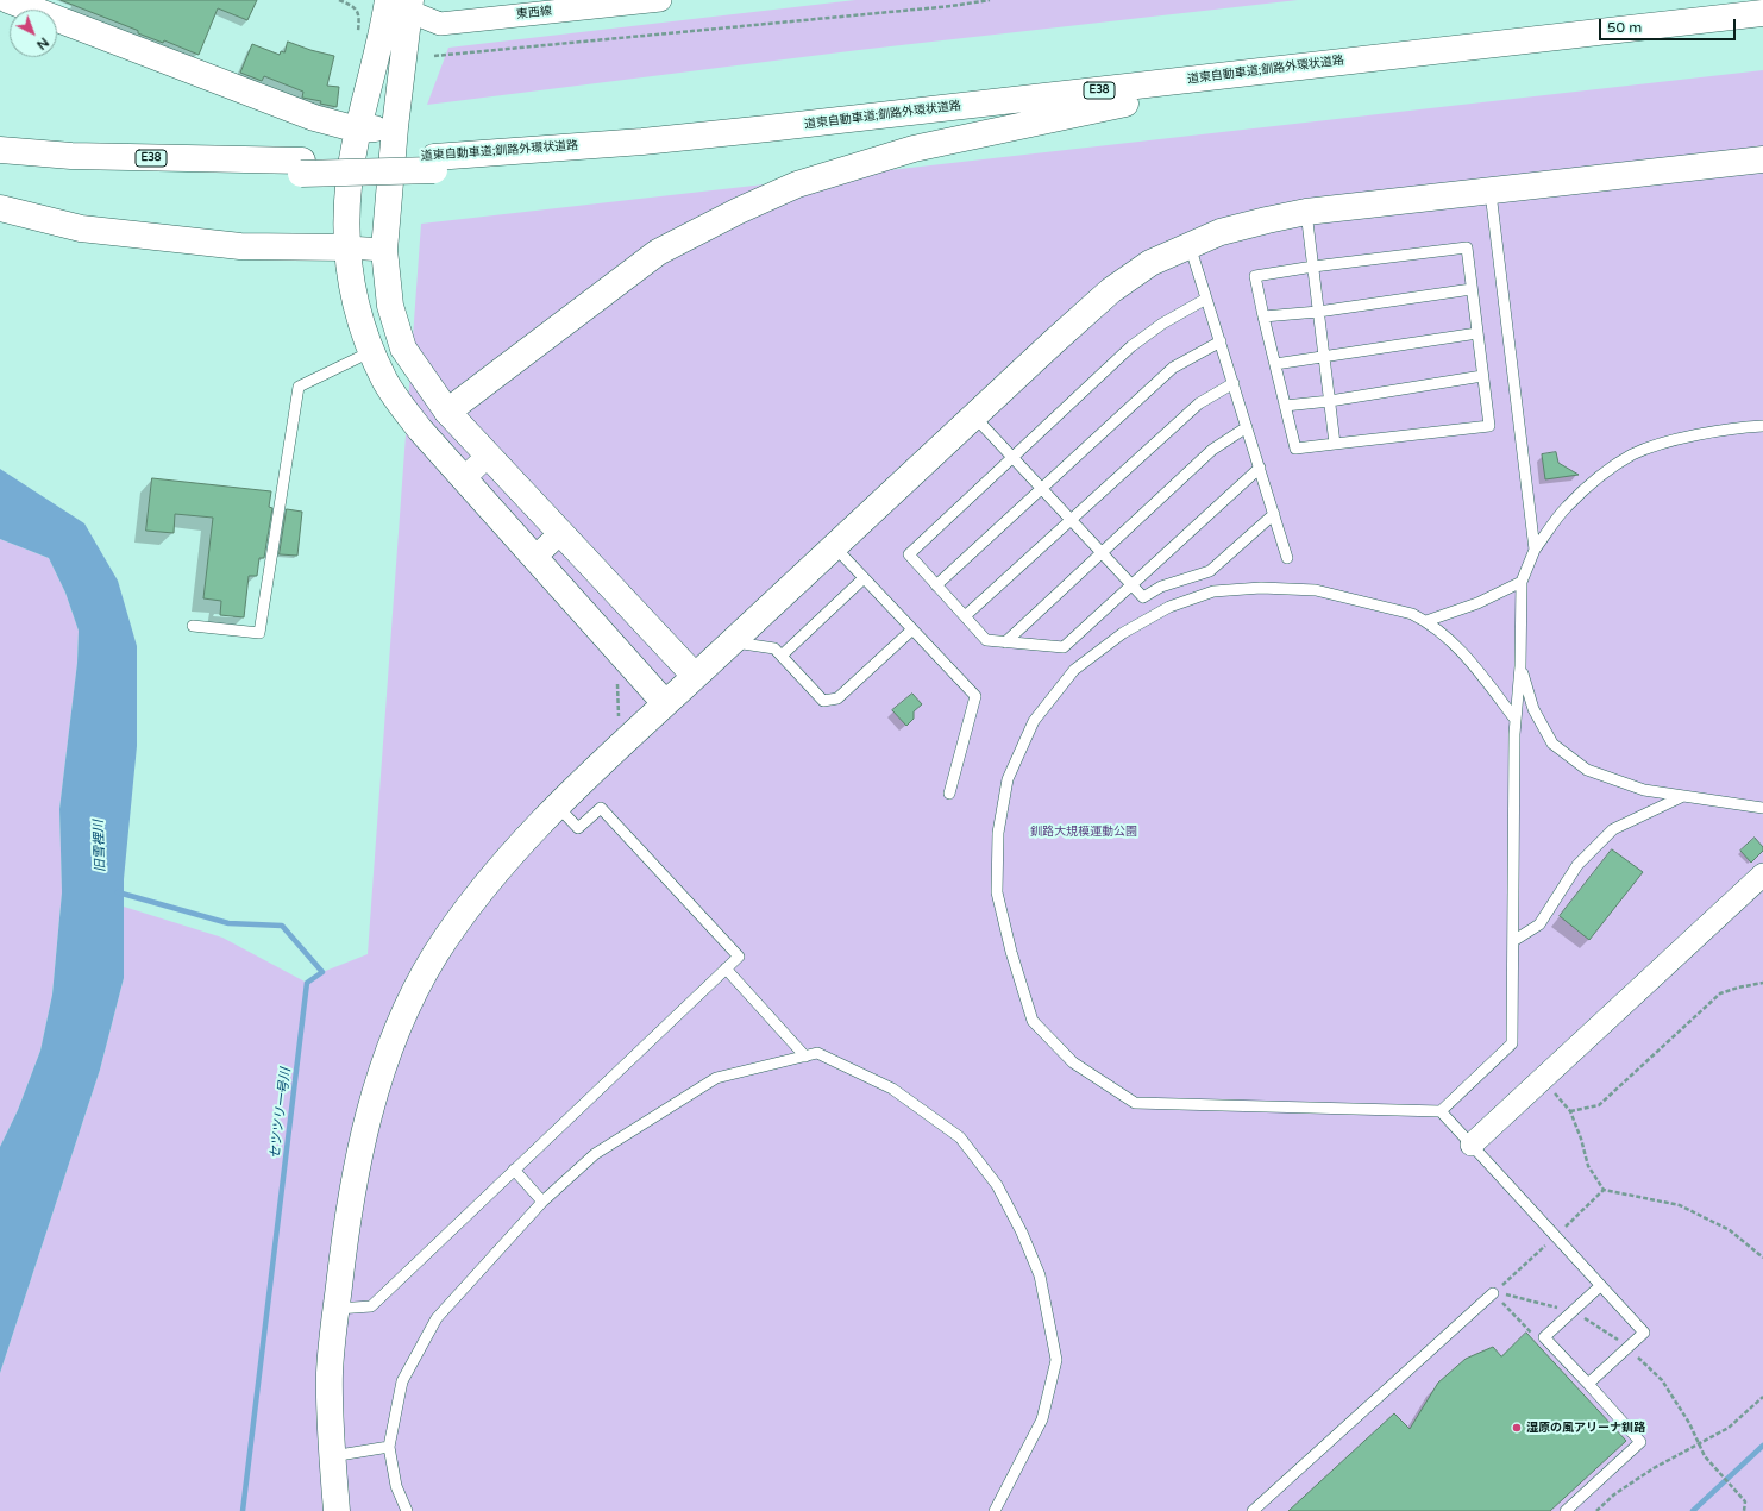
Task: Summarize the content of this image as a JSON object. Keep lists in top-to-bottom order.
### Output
{
  "streets": {
    "main road": ["道東自動車道;釧路外環状道路", "E38"],
    "street": ["東西線"]
  },
  "water": ["旧雪裡川", "セツツリ一号川"],
  "parks": ["釧路大規模運動公園"],
  "places": ["湿原の風アリーナ釧路"],
  "scale_bar": "50 m",
  "north": "bottom right"
}
